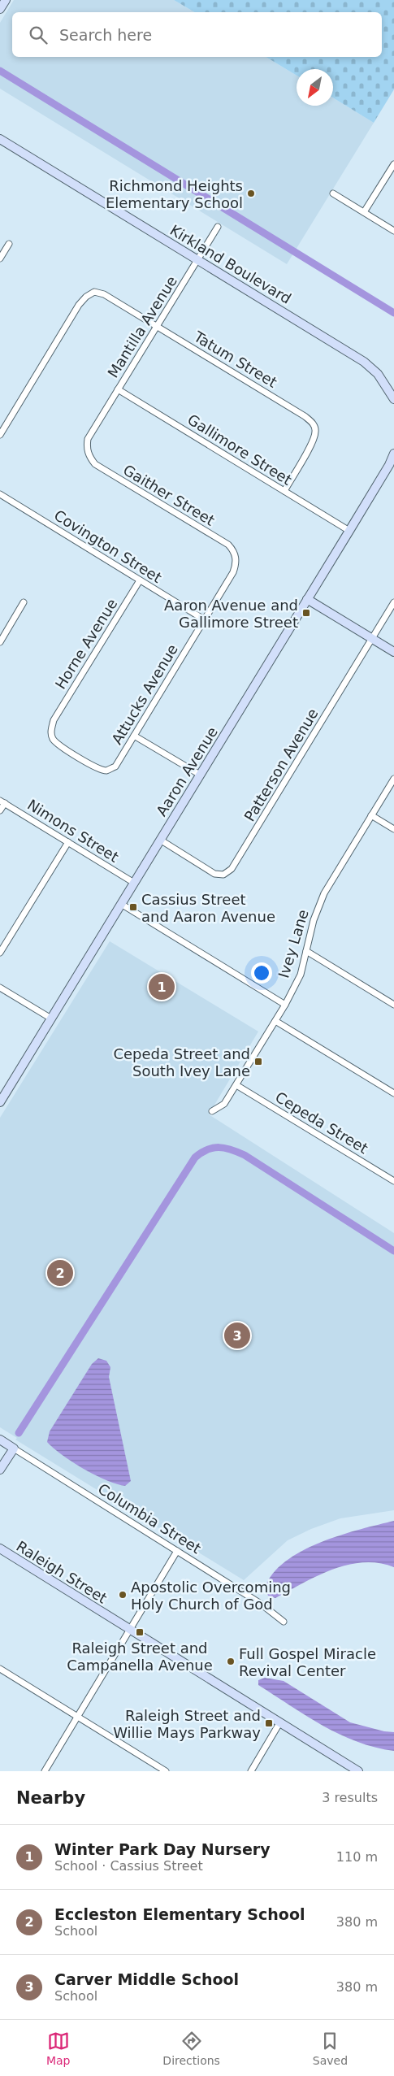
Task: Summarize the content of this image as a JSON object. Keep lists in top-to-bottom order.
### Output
{
  "streets": {
    "street": [
      "Kirkland Boulevard",
      "Mantilla Avenue",
      "Tatum Street",
      "Gallimore Street",
      "Gaither Street",
      "Covington Street",
      "Horne Avenue",
      "Attucks Avenue",
      "Patterson Avenue",
      "Aaron Avenue",
      "Nimons Street",
      "Ivey Lane",
      "Cepeda Street",
      "Columbia Street",
      "Raleigh Street"
    ]
  },
  "crossings": [
    ["Kirkland Boulevard", "Mantilla Avenue"],
    ["Mantilla Avenue", "Tatum Street"],
    ["Mantilla Avenue", "Gallimore Street"],
    ["Mantilla Avenue", "Gaither Street"],
    ["Tatum Street", "Gallimore Street"],
    ["Gallimore Street", "Aaron Avenue"],
    ["Gaither Street", "Attucks Avenue"],
    ["Covington Street", "Horne Avenue"],
    ["Covington Street", "Attucks Avenue"],
    ["Horne Avenue", "Attucks Avenue"],
    ["Patterson Avenue", "Aaron Avenue"],
    ["Aaron Avenue", "Nimons Street"],
    ["Ivey Lane", "Cepeda Street"]
  ],
  "places": {
    "other": ["Richmond Heights Elementary School", "Apostolic Overcoming Holy Church of God", "Full Gospel Miracle Revival Center"],
    "transit": [
      "Aaron Avenue and Gallimore Street",
      "Cassius Street and Aaron Avenue",
      "Cepeda Street and South Ivey Lane",
      "Raleigh Street and Campanella Avenue",
      "Raleigh Street and Willie Mays Parkway"
    ]
  },
  "north": "bottom left",
  "page": {
    "search": "Search here",
    "pins": ["1", "2", "3"],
    "heading": ["Nearby", "3 results"],
    "list": [
      {
        "mark": "1",
        "name": "Winter Park Day Nursery",
        "note": "School · Cassius Street",
        "value": "110 m"
      },
      {
        "mark": "2",
        "name": "Eccleston Elementary School",
        "note": "School",
        "value": "380 m"
      },
      {
        "mark": "3",
        "name": "Carver Middle School",
        "note": "School",
        "value": "380 m"
      }
    ],
    "nav": ["Map", "Directions", "Saved"]
  }
}
